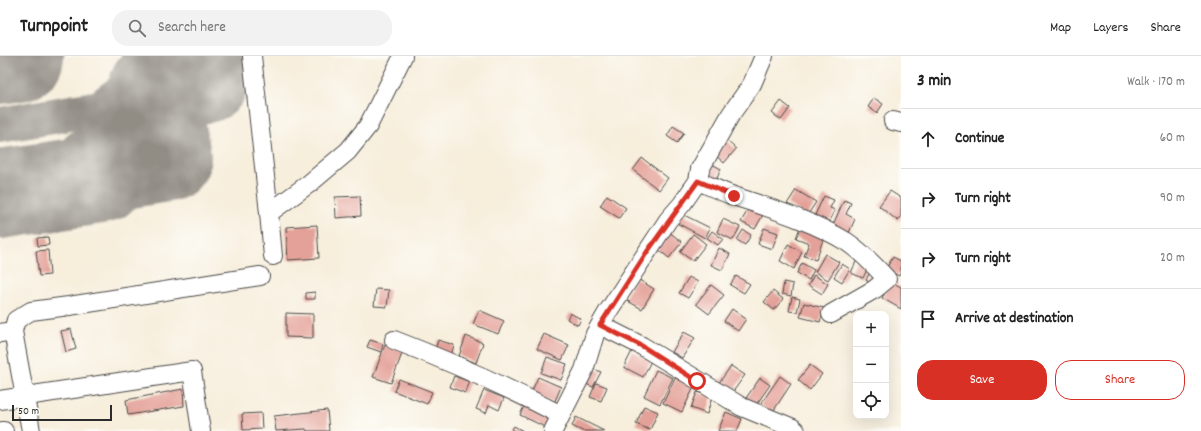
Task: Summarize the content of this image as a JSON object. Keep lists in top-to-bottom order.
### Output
{
  "scale_bar": "50 m",
  "page": {
    "header": "Turnpoint",
    "search": "Search here",
    "nav": ["Map", "Layers", "Share"],
    "heading": ["3 min", "Walk · 170 m"],
    "list": [
      ["Continue", "60 m"],
      ["Turn right", "90 m"],
      ["Turn right", "20 m"],
      "Arrive at destination"
    ],
    "map_buttons": ["+", "−"],
    "buttons": ["Save", "Share"],
    "scale": "50 m"
  }
}
